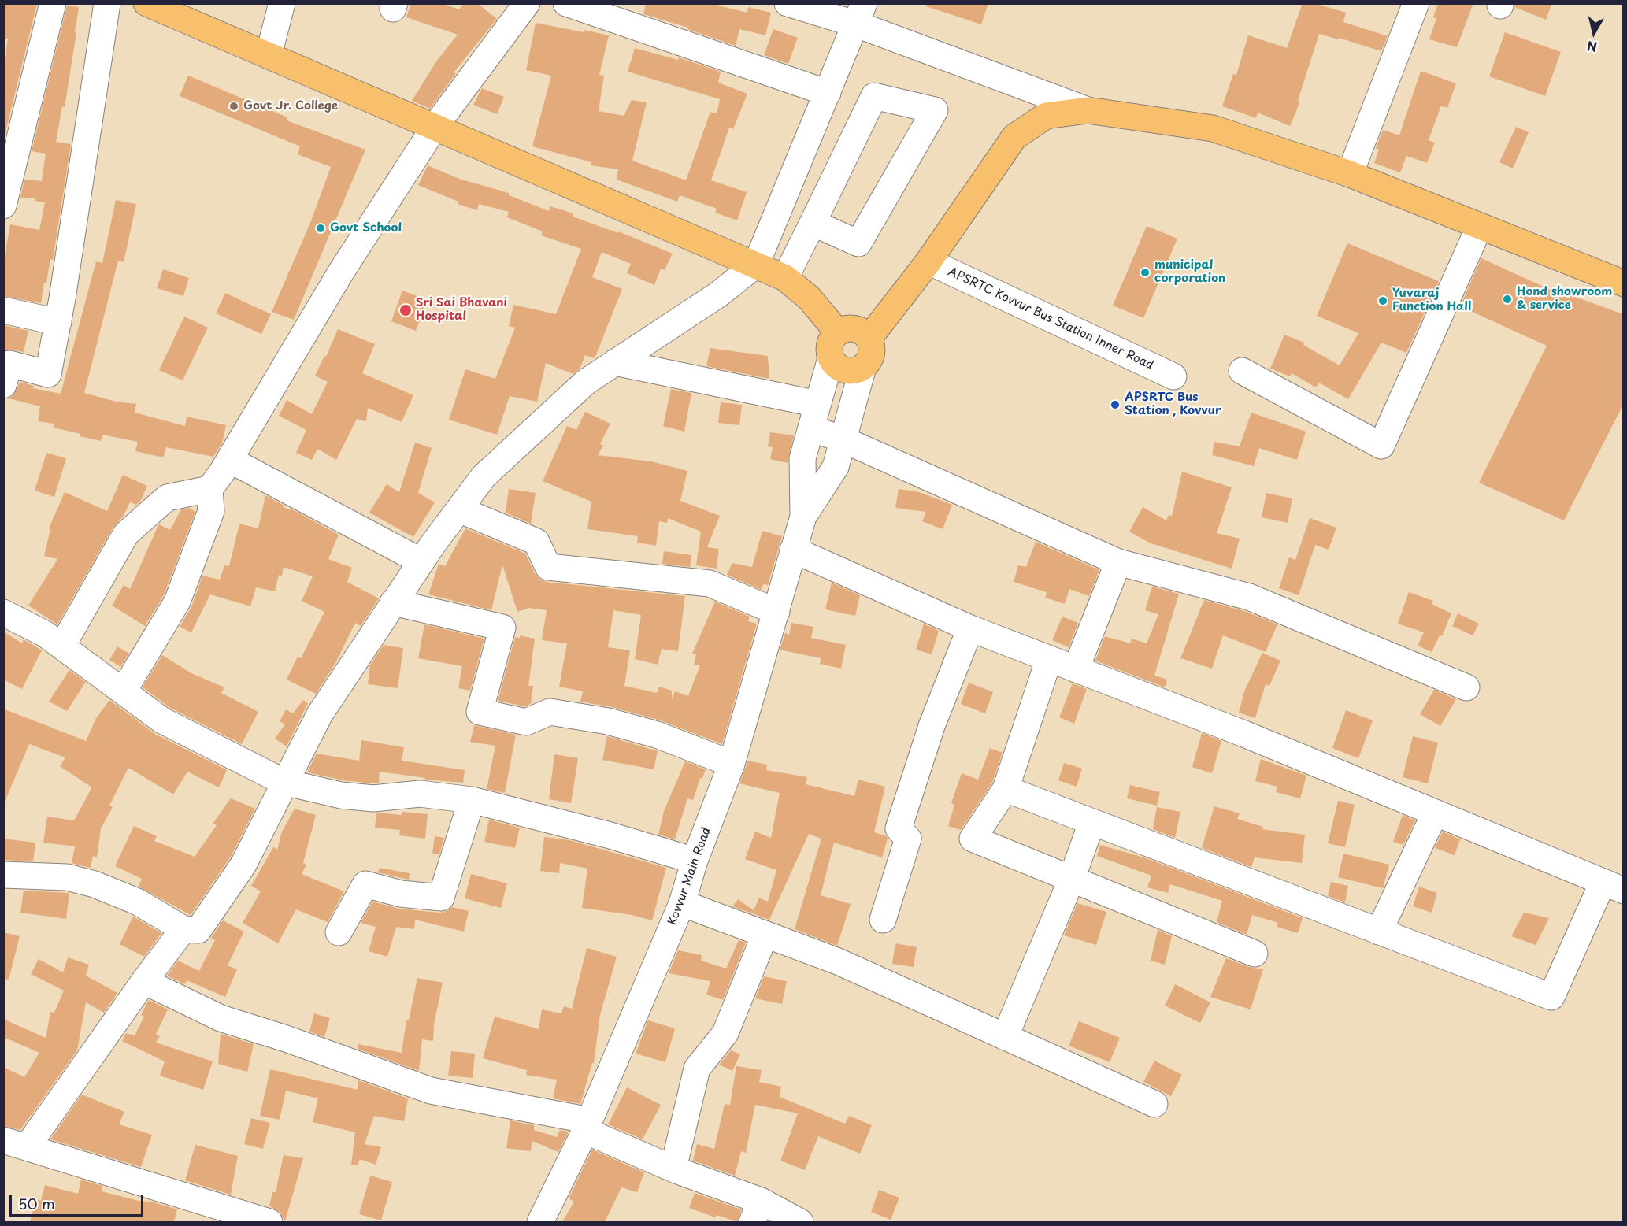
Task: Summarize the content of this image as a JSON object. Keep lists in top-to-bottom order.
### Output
{
  "streets": {
    "street": ["APSRTC Kovvur Bus Station Inner Road", "Kovvur Main Road"]
  },
  "places": [
    "Govt Jr. College",
    "Govt School",
    "municipal corporation",
    "Hond showroom & service",
    "Yuvaraj Function Hall",
    "Sri Sai Bhavani Hospital",
    "APSRTC Bus Station , Kovvur"
  ],
  "scale_bar": "50 m",
  "north": "bottom"
}
